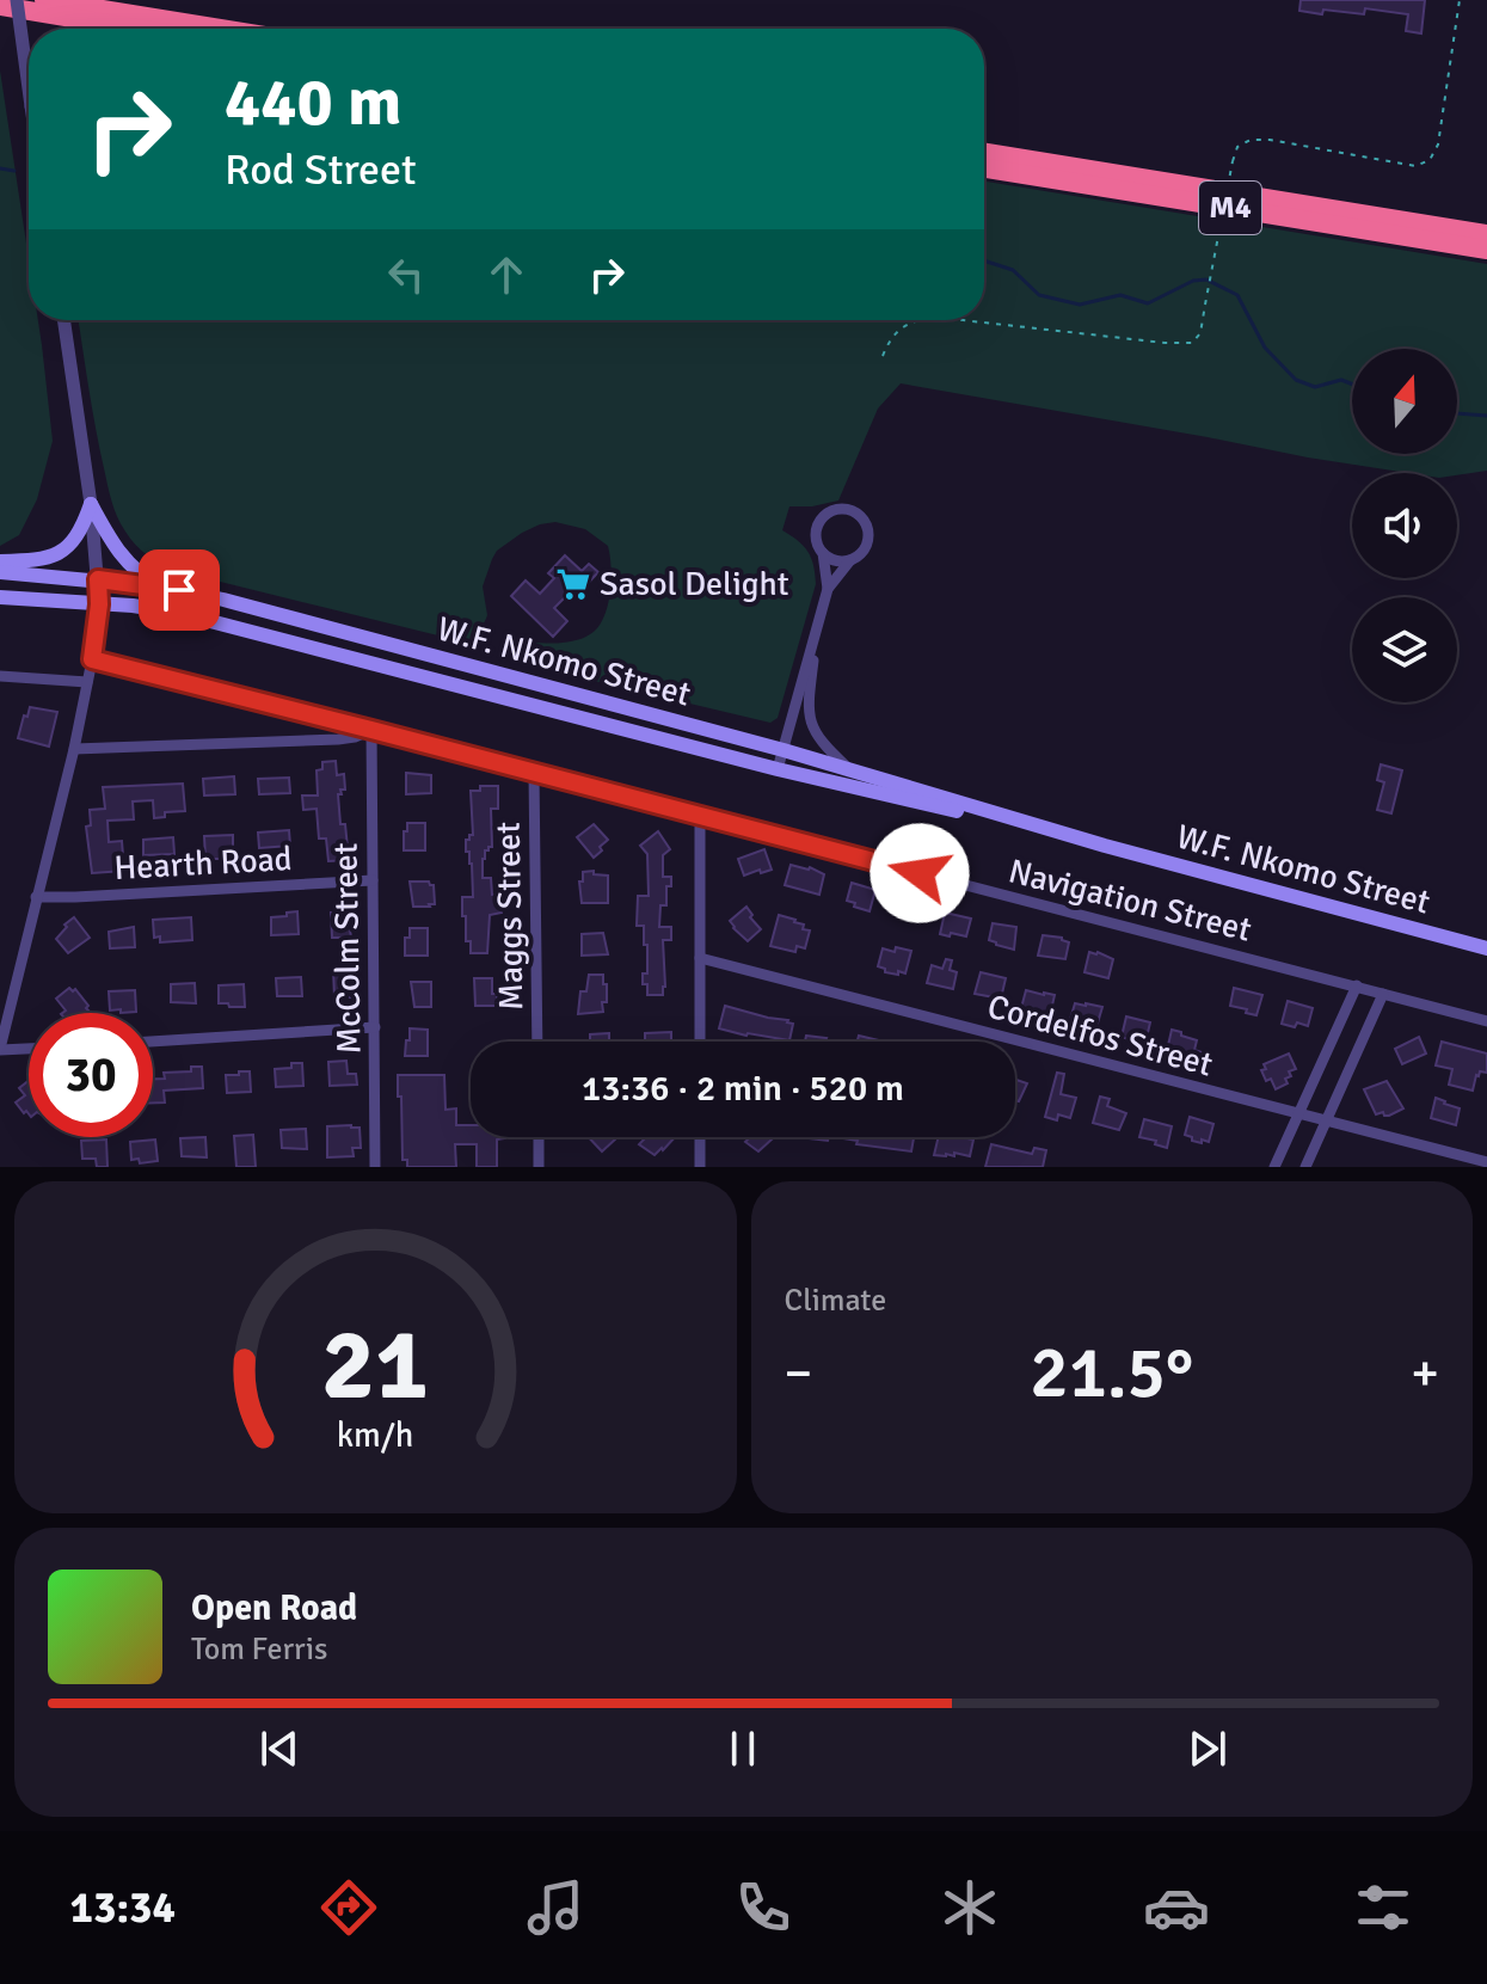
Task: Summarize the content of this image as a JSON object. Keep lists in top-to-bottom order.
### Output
{
  "streets": {
    "highway": ["M4"],
    "main road": ["W.F. Nkomo Street"],
    "street": [
      "Hearth Road",
      "Navigation Street",
      "Maggs Street",
      "McColm Street",
      "Cordelfos Street"
    ]
  },
  "crossings": [
    ["Hearth Road", "McColm Street"],
    ["Navigation Street", "Maggs Street"],
    ["Navigation Street", "McColm Street"]
  ],
  "places": {
    "supermarket": ["Sasol Delight"]
  },
  "north": "top",
  "page": {
    "turn": ["440 m", "Rod Street"],
    "limit": "30",
    "trip": "13:36 · 2 min · 520 m",
    "tile": "Climate",
    "heat": ["−", "21.5°", "+"],
    "song": ["Open Road", "Tom Ferris"],
    "tabs": "13:34",
    "gauge": ["21", "km/h"]
  }
}
